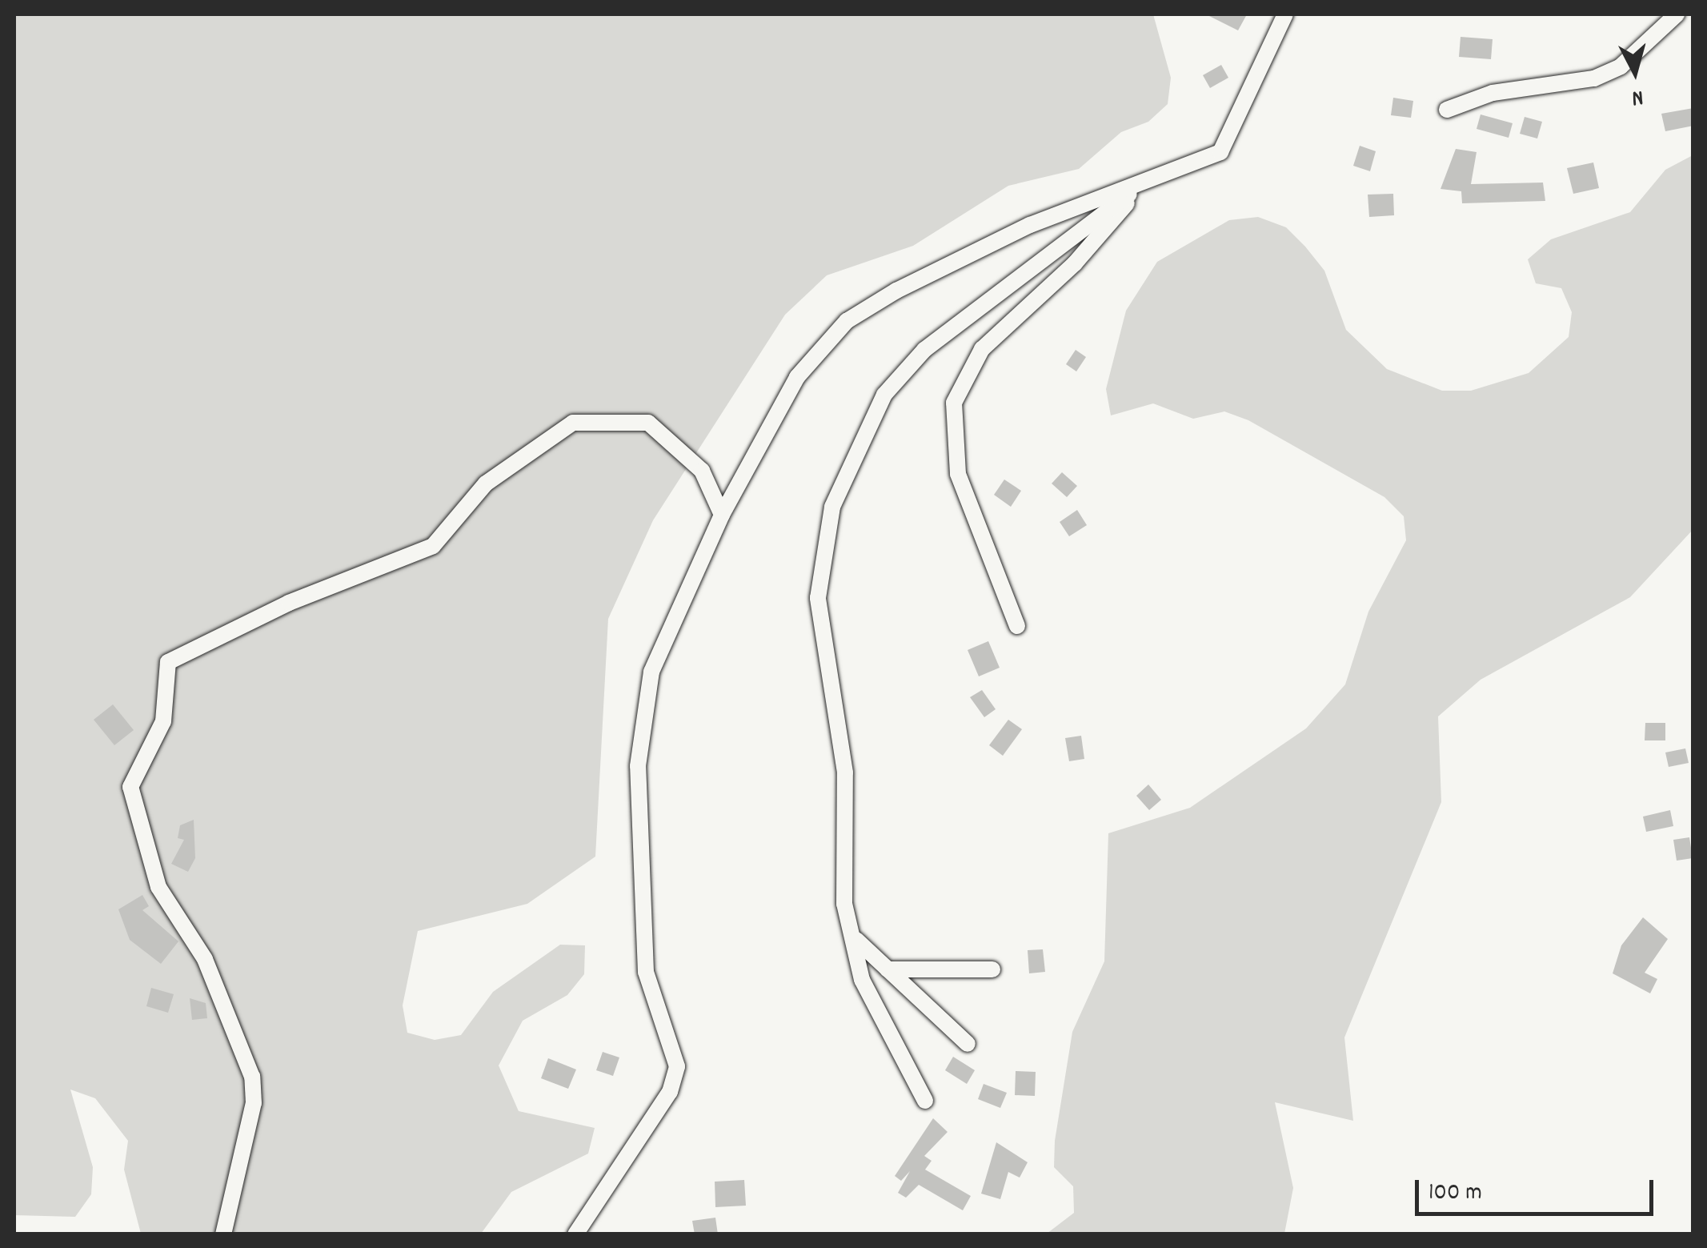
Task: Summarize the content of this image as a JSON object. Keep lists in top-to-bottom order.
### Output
{
  "scale_bar": "100 m",
  "north": "bottom"
}
